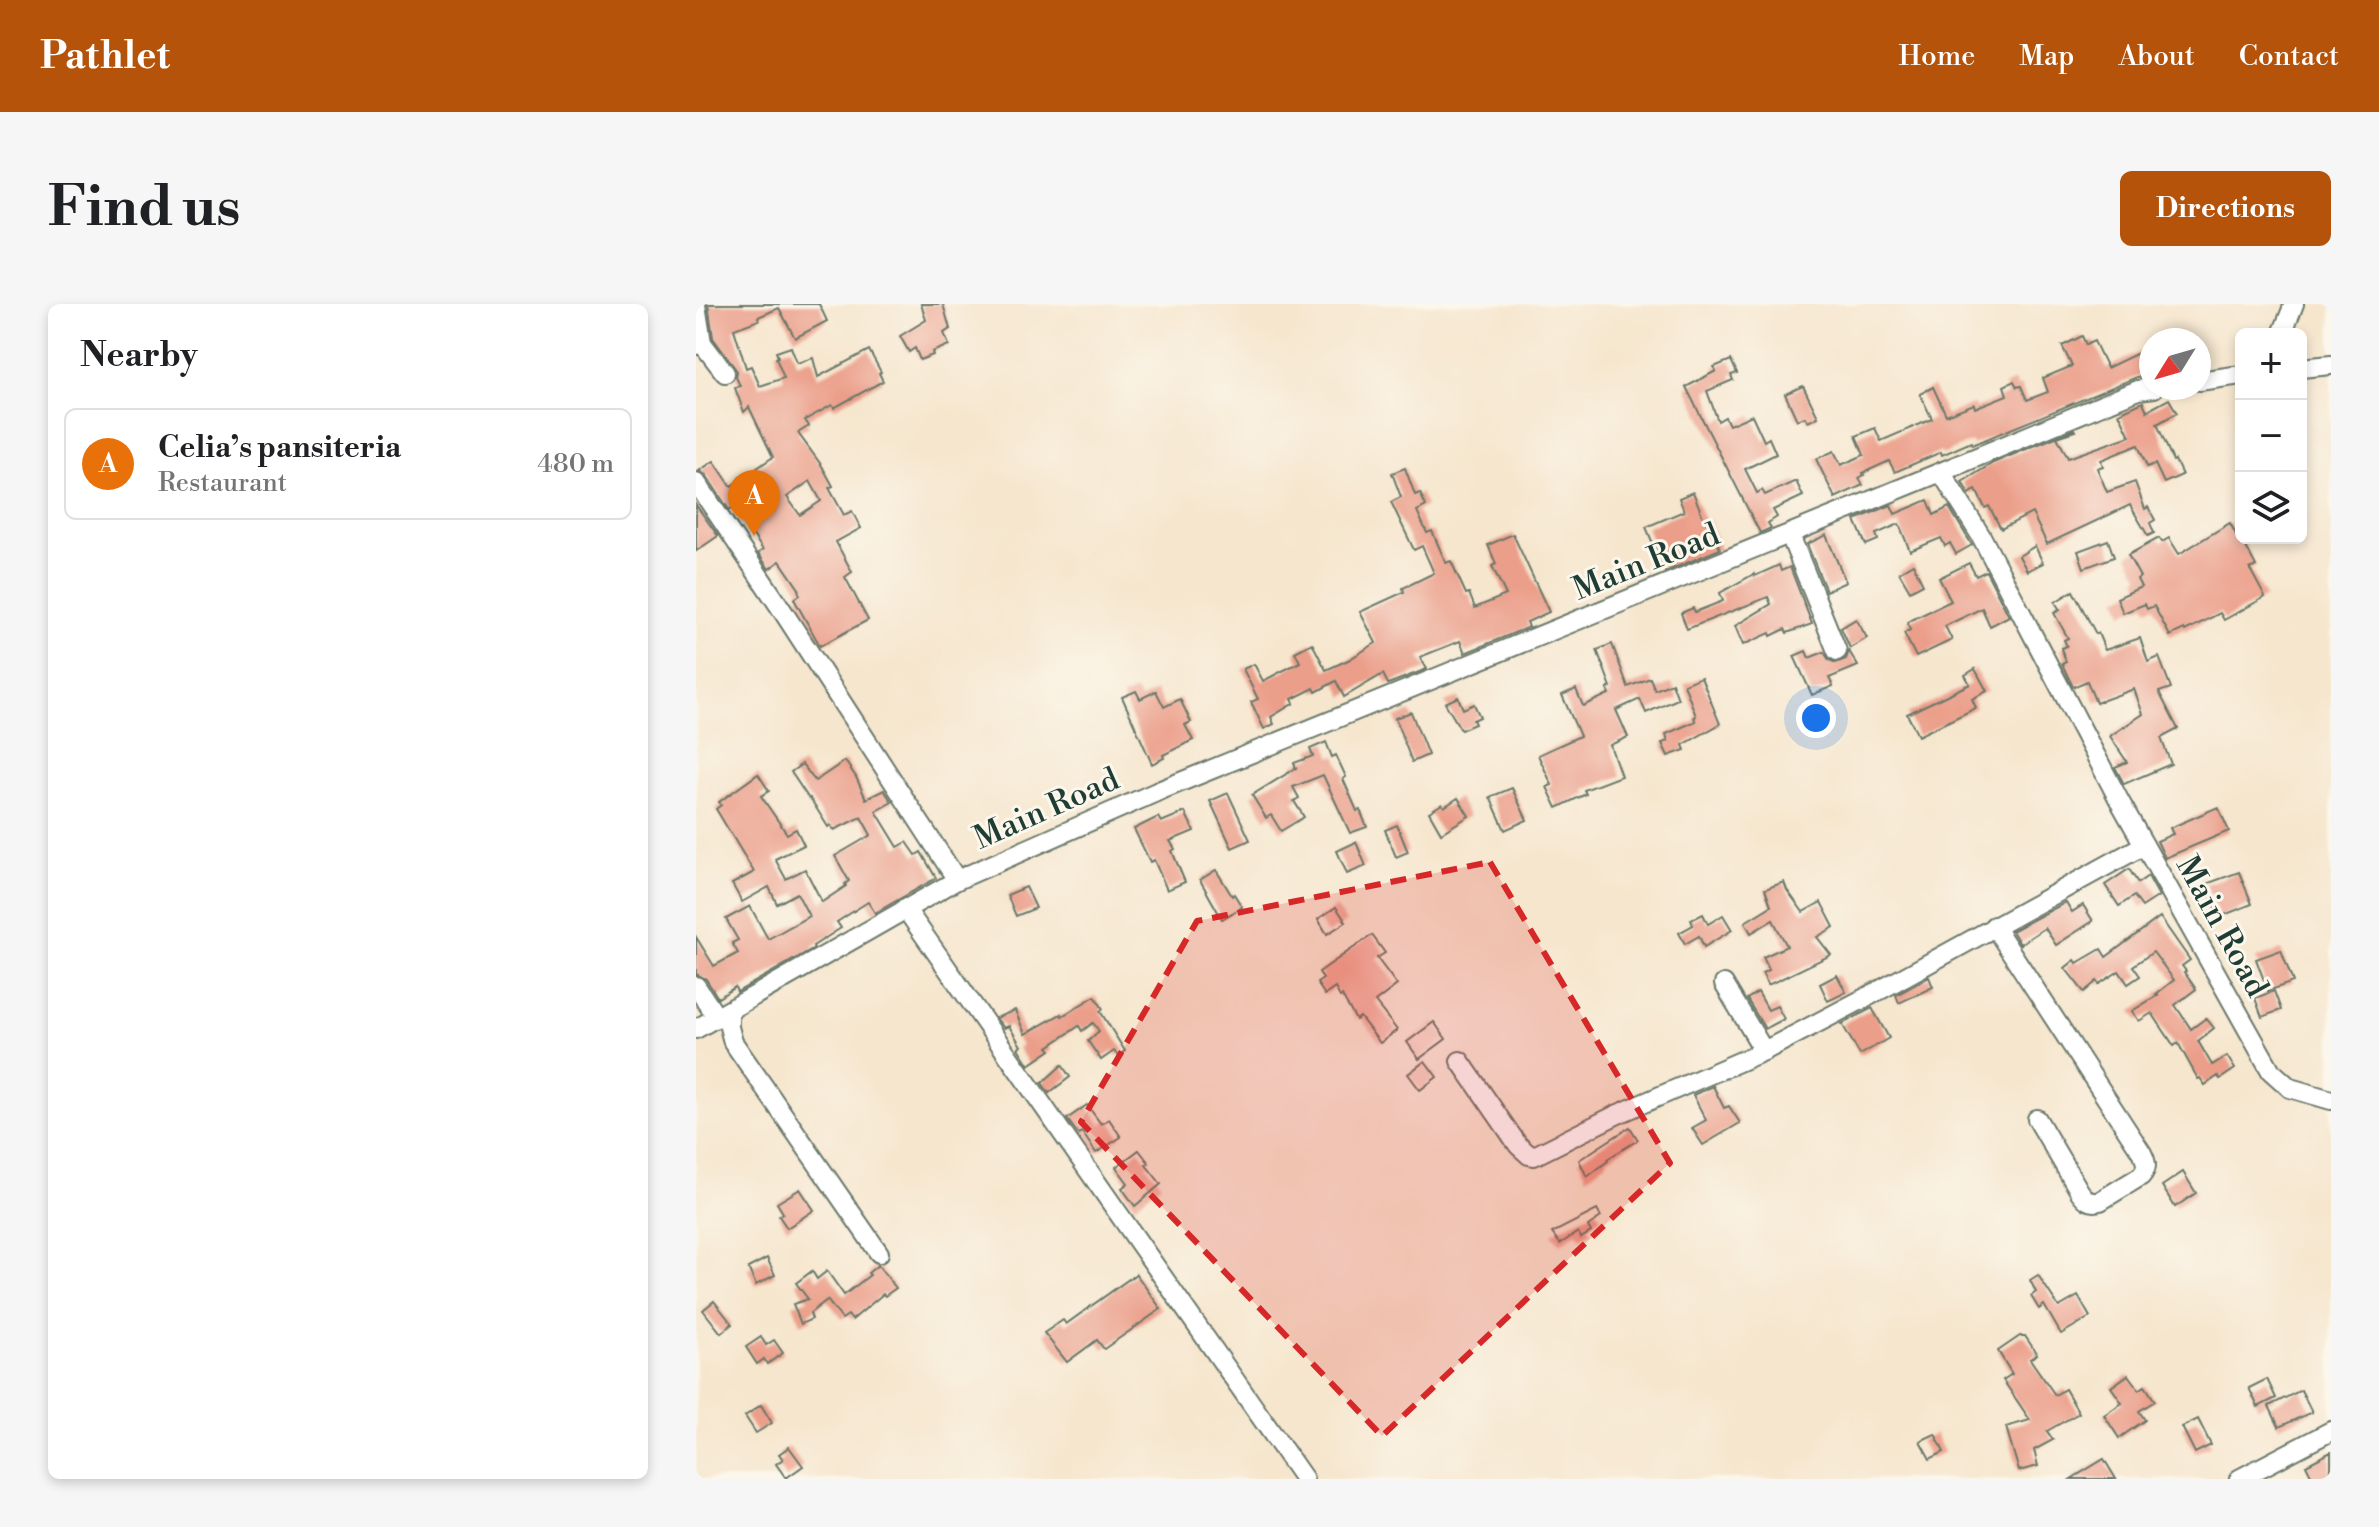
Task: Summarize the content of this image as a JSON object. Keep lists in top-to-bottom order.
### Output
{
  "streets": {
    "street": ["Main Road"]
  },
  "north": "bottom left",
  "page": {
    "header": "Pathlet",
    "nav": [
      "Home",
      "Map",
      "About",
      "Contact"
    ],
    "buttons": "Directions",
    "title": "Find us",
    "heading": "Nearby",
    "map_buttons": ["+", "−"],
    "list": [
      {
        "mark": "A",
        "name": "Celia’s pansiteria",
        "note": "Restaurant",
        "value": "480 m"
      }
    ],
    "pins": "A"
  }
}
